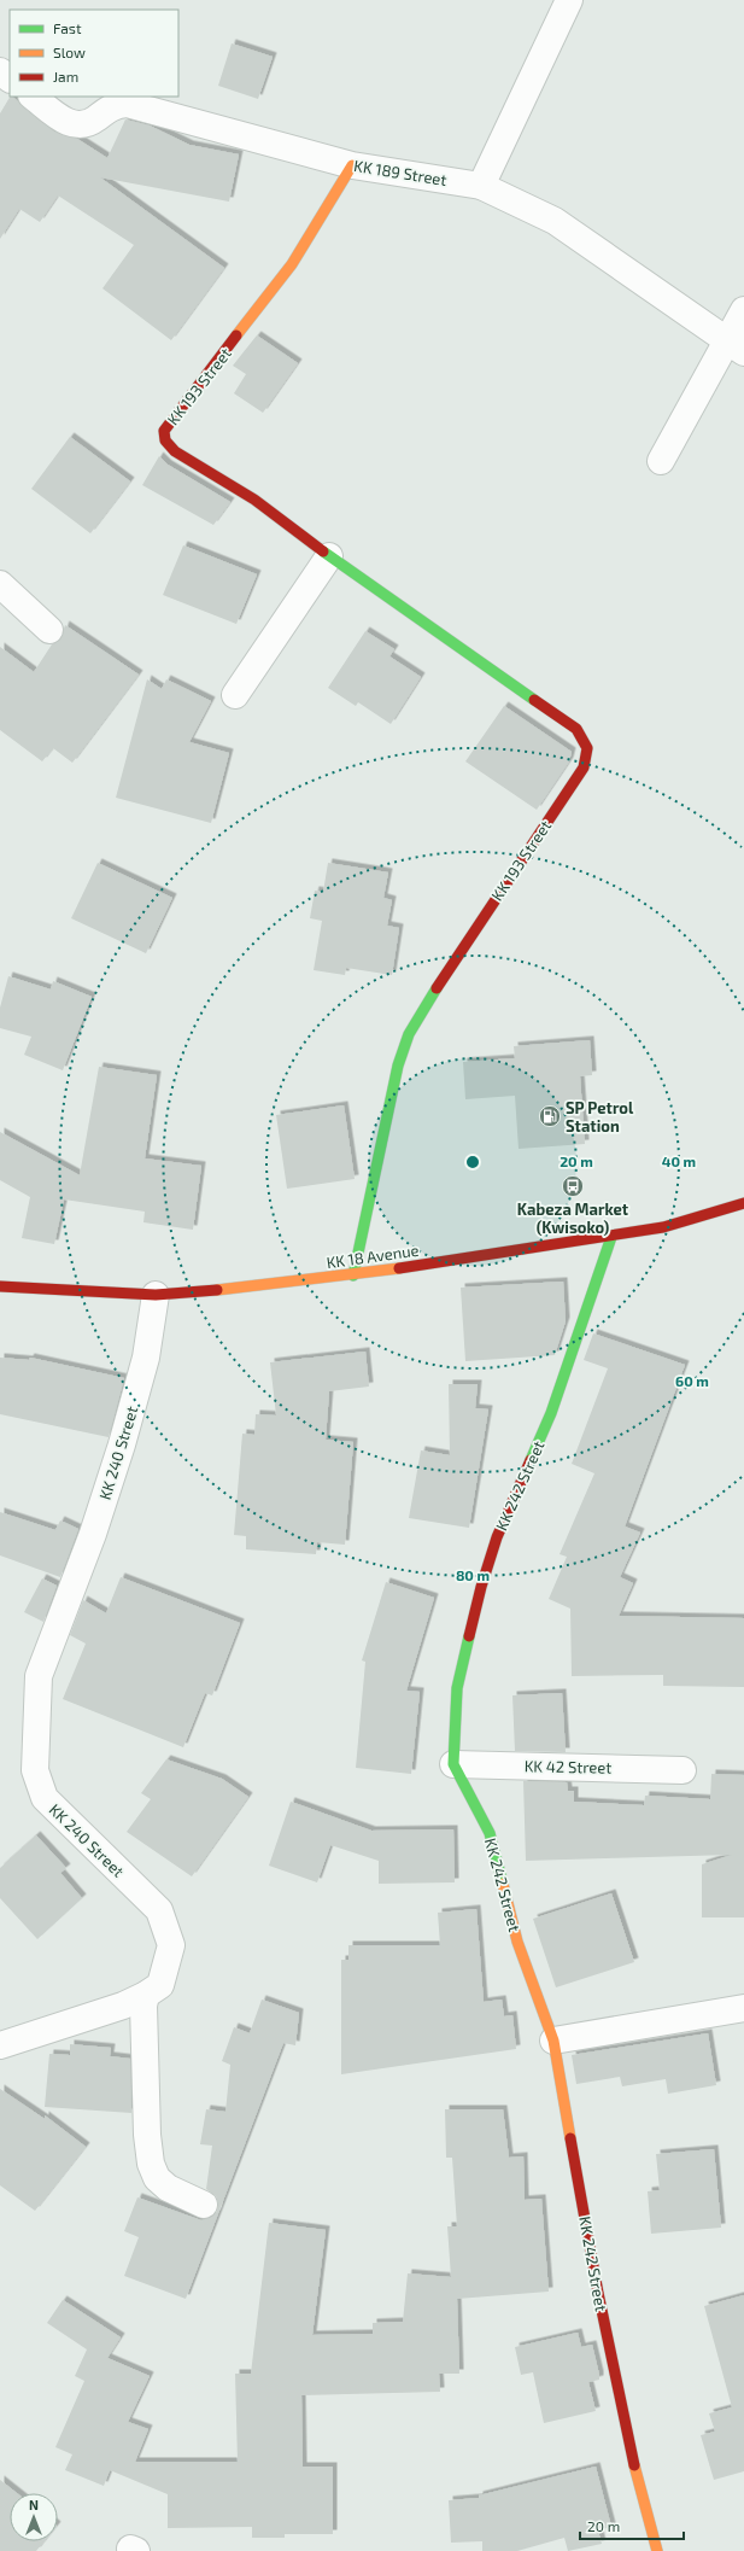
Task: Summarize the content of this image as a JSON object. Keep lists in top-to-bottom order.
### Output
{
  "streets": {
    "street": [
      "KK 189 Street",
      "KK 193 Street",
      "KK 18 Avenue",
      "KK 240 Street",
      "KK 242 Street",
      "KK 42 Street"
    ]
  },
  "crossings": [
    ["KK 189 Street", "KK 193 Street"],
    ["KK 193 Street", "KK 18 Avenue"],
    ["KK 18 Avenue", "KK 240 Street"],
    ["KK 18 Avenue", "KK 242 Street"],
    ["KK 242 Street", "KK 42 Street"]
  ],
  "places": {
    "fuel station": ["SP Petrol Station"],
    "bus stop": ["Kabeza Market (Kwisoko)"]
  },
  "legend": ["Fast", "Slow", "Jam"],
  "scale_bar": "20 m",
  "north": "top",
  "rings": [
    "20 m",
    "40 m",
    "60 m",
    "80 m"
  ]
}
